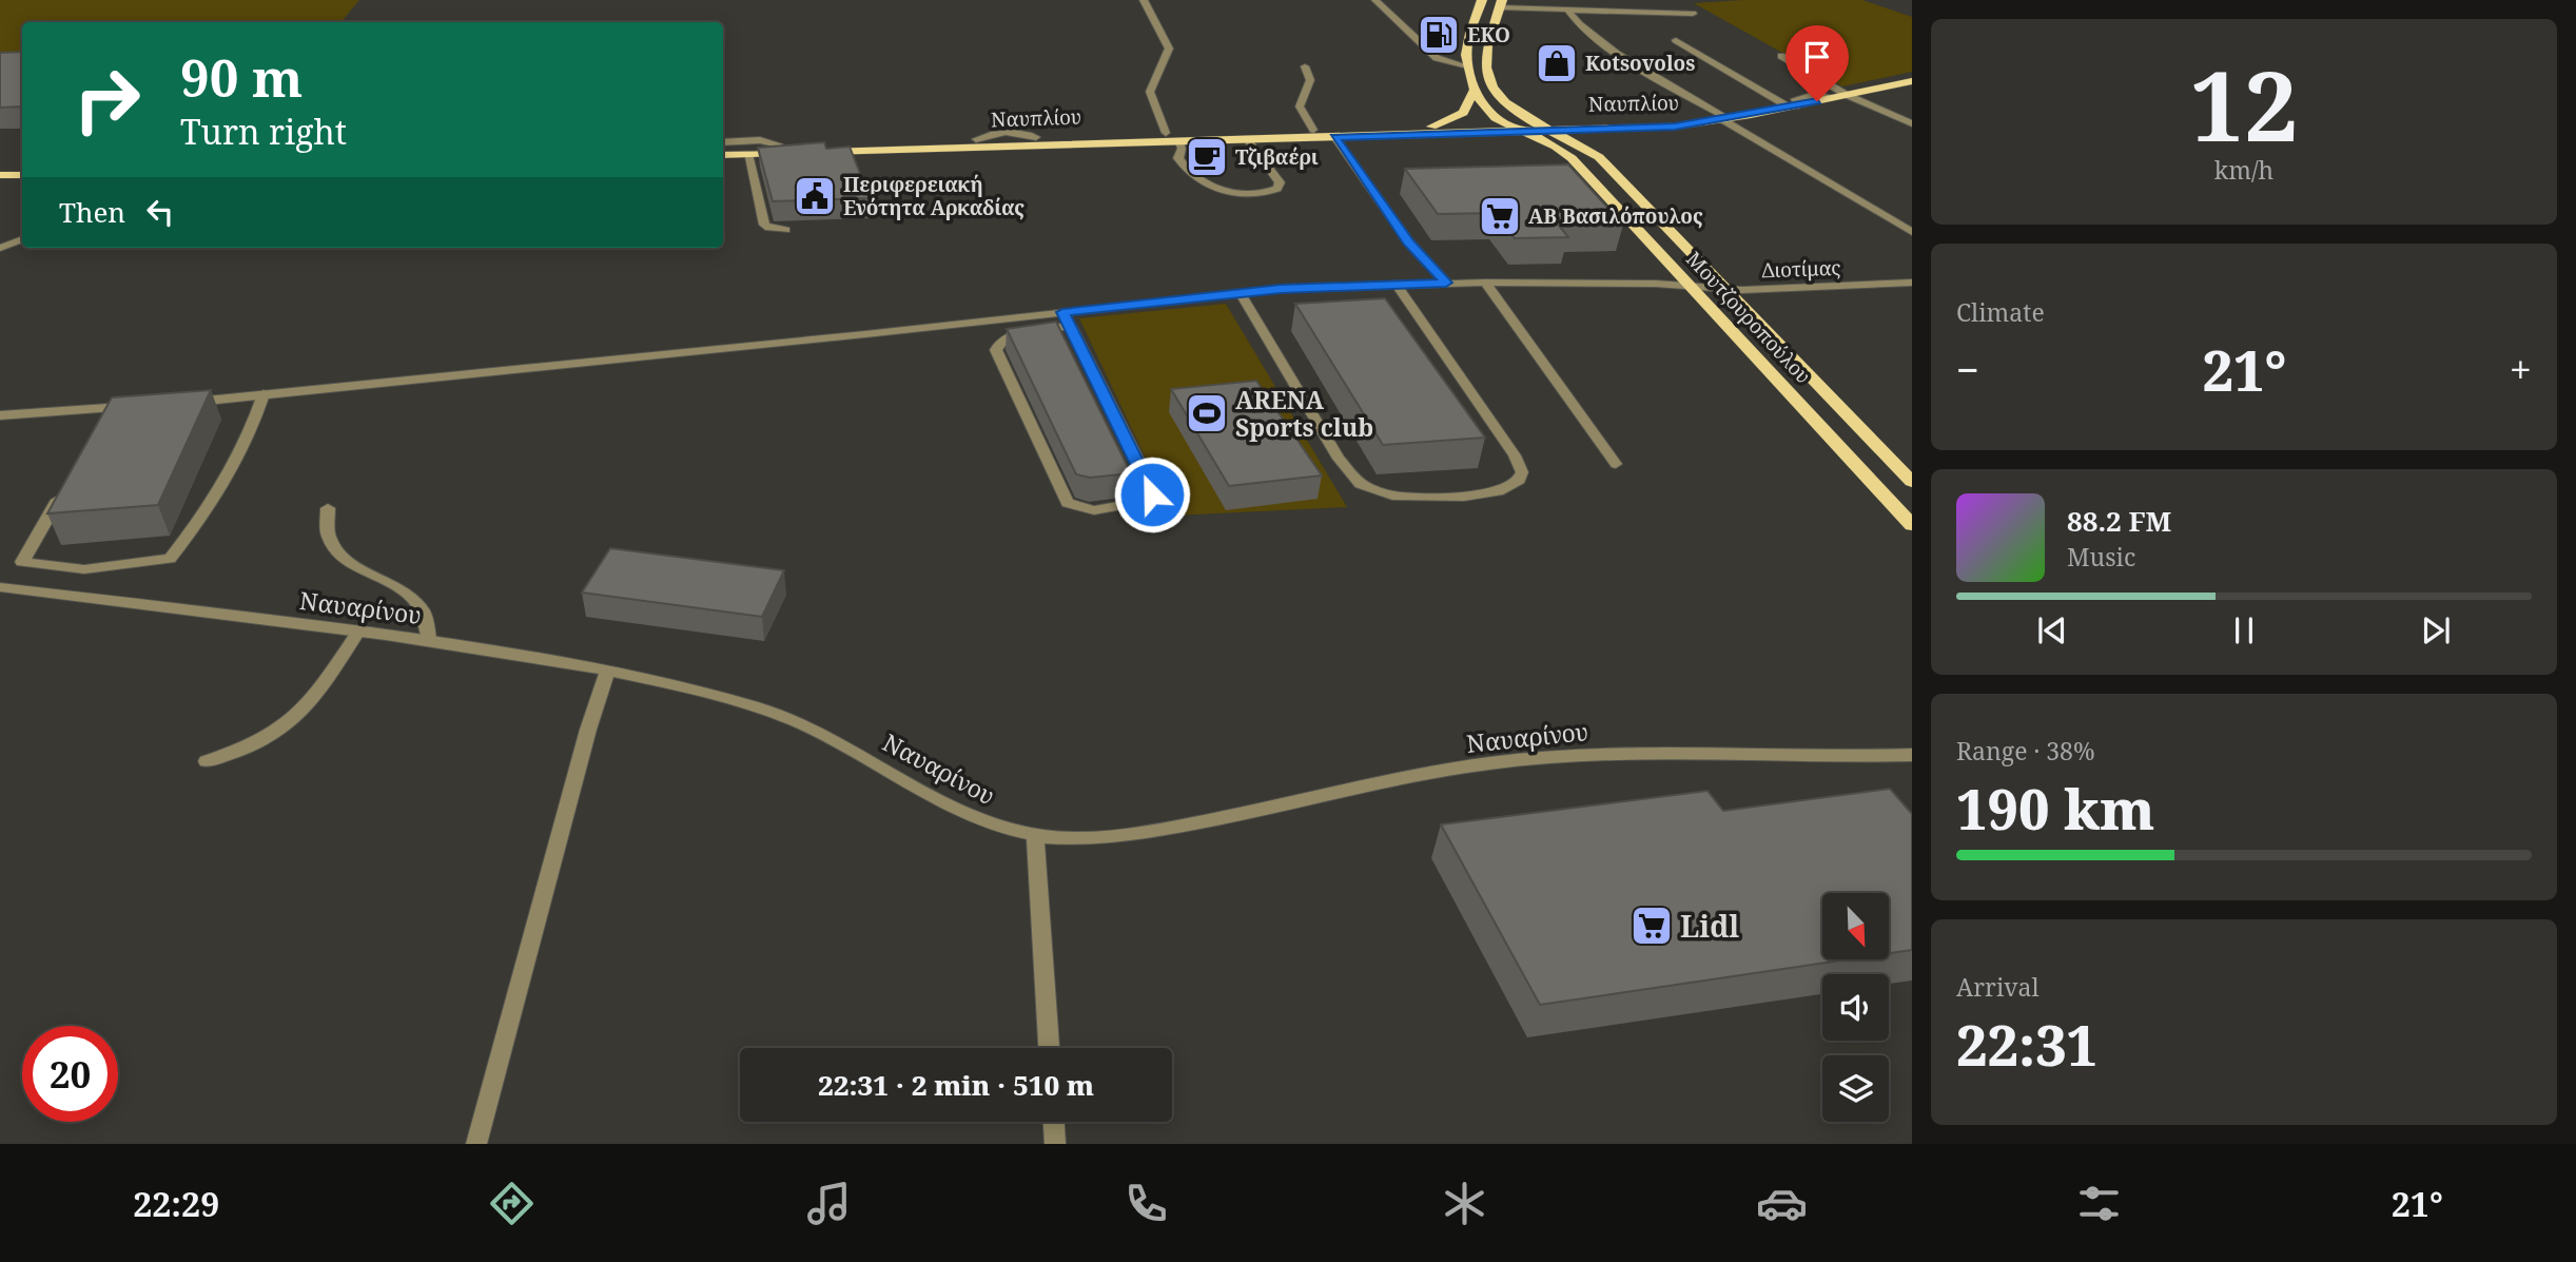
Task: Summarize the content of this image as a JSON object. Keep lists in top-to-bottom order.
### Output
{
  "streets": {
    "main road": ["Ναυπλίου", "Μουτζουροπούλου"],
    "street": ["Διοτίμας", "Ναυαρίνου"]
  },
  "crossings": [
    ["Ναυπλίου", "Μουτζουροπούλου"],
    ["Διοτίμας", "Μουτζουροπούλου"]
  ],
  "places": {
    "fuel station": ["EKO"],
    "shop": ["Kotsovolos"],
    "cafe": ["Τζιβαέρι"],
    "public building": ["Περιφερειακή Ενότητα Αρκαδίας"],
    "supermarket": ["ΑΒ Βασιλόπουλος", "Lidl"],
    "sports": ["ARENA Sports club"]
  },
  "north": "bottom right",
  "page": {
    "tile": [
      ["12", "km/h"],
      "Climate",
      ["Range · 38%", "190 km"],
      ["Arrival", "22:31"]
    ],
    "turn": ["90 m", "Turn right"],
    "then": "Then",
    "heat": ["−", "21°", "+"],
    "song": ["88.2 FM", "Music"],
    "limit": "20",
    "trip": "22:31 · 2 min · 510 m",
    "tabs": ["22:29", "21°"]
  }
}
